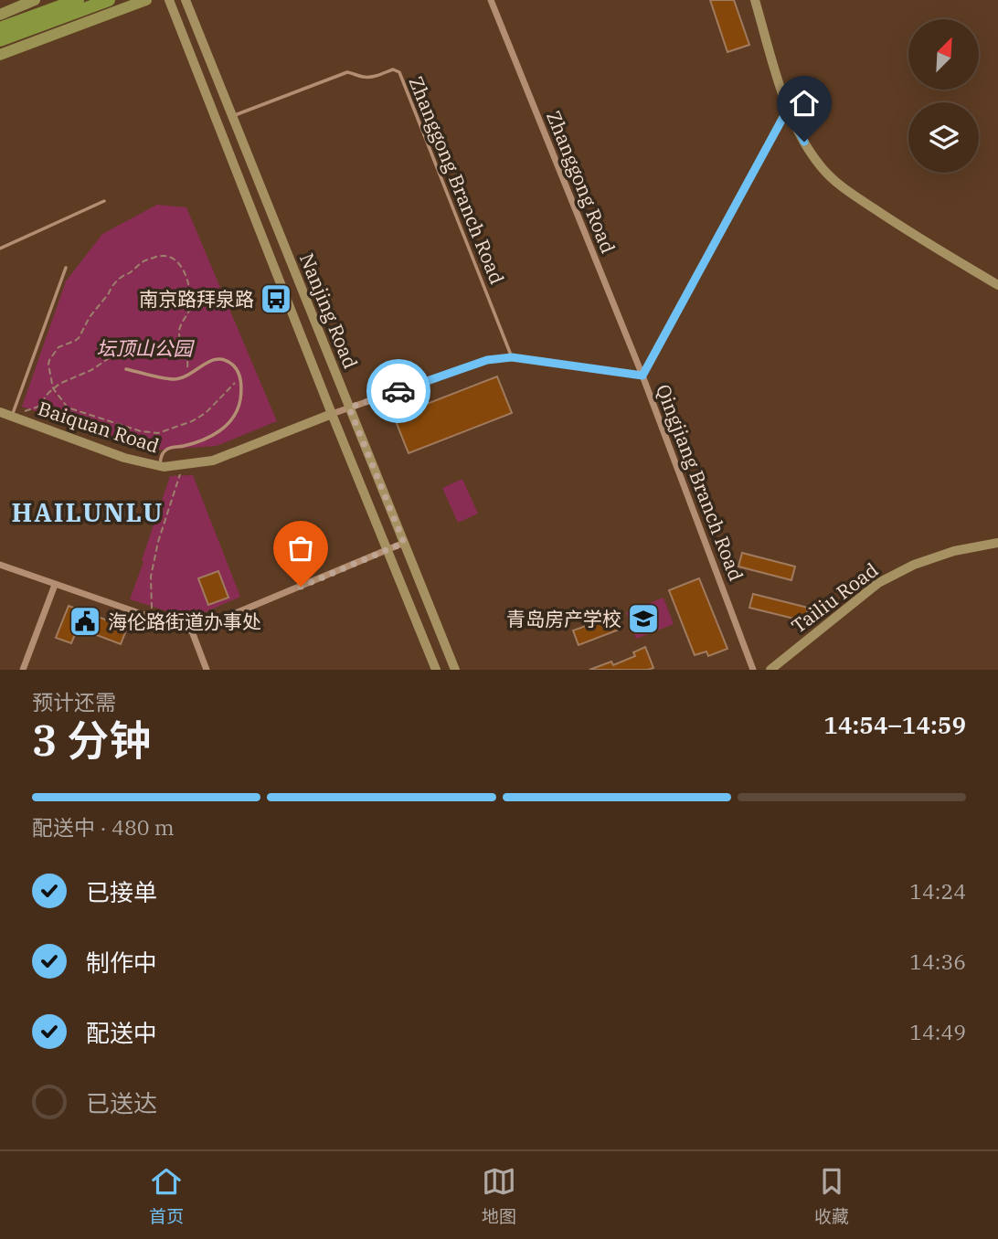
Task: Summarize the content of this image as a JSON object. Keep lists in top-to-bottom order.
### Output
{
  "streets": {
    "main road": ["Nanjing Road", "Baiquan Road", "Tailiu Road"],
    "street": ["Zhanggong Road", "Qingjiang Branch Road"],
    "lane": ["Zhanggong Branch Road"]
  },
  "crossings": [
    ["Zhanggong Branch Road", "Nanjing Road"],
    ["Zhanggong Road", "Qingjiang Branch Road"],
    ["Nanjing Road", "Baiquan Road"]
  ],
  "districts": ["HAILUNLU"],
  "parks": ["坛顶山公园"],
  "places": {
    "bus stop": ["南京路拜泉路"],
    "school or university": ["青岛房产学校"],
    "public building": ["海伦路街道办事处"]
  },
  "north": "top right",
  "page": {
    "heading": ["3 分钟", "预计还需", "14:54–14:59"],
    "bar": "配送中 · 480 m",
    "list": [
      ["已接单", "14:24"],
      ["制作中", "14:36"],
      ["配送中", "14:49"],
      "已送达"
    ],
    "tabs": ["首页", "地图", "收藏"]
  }
}
